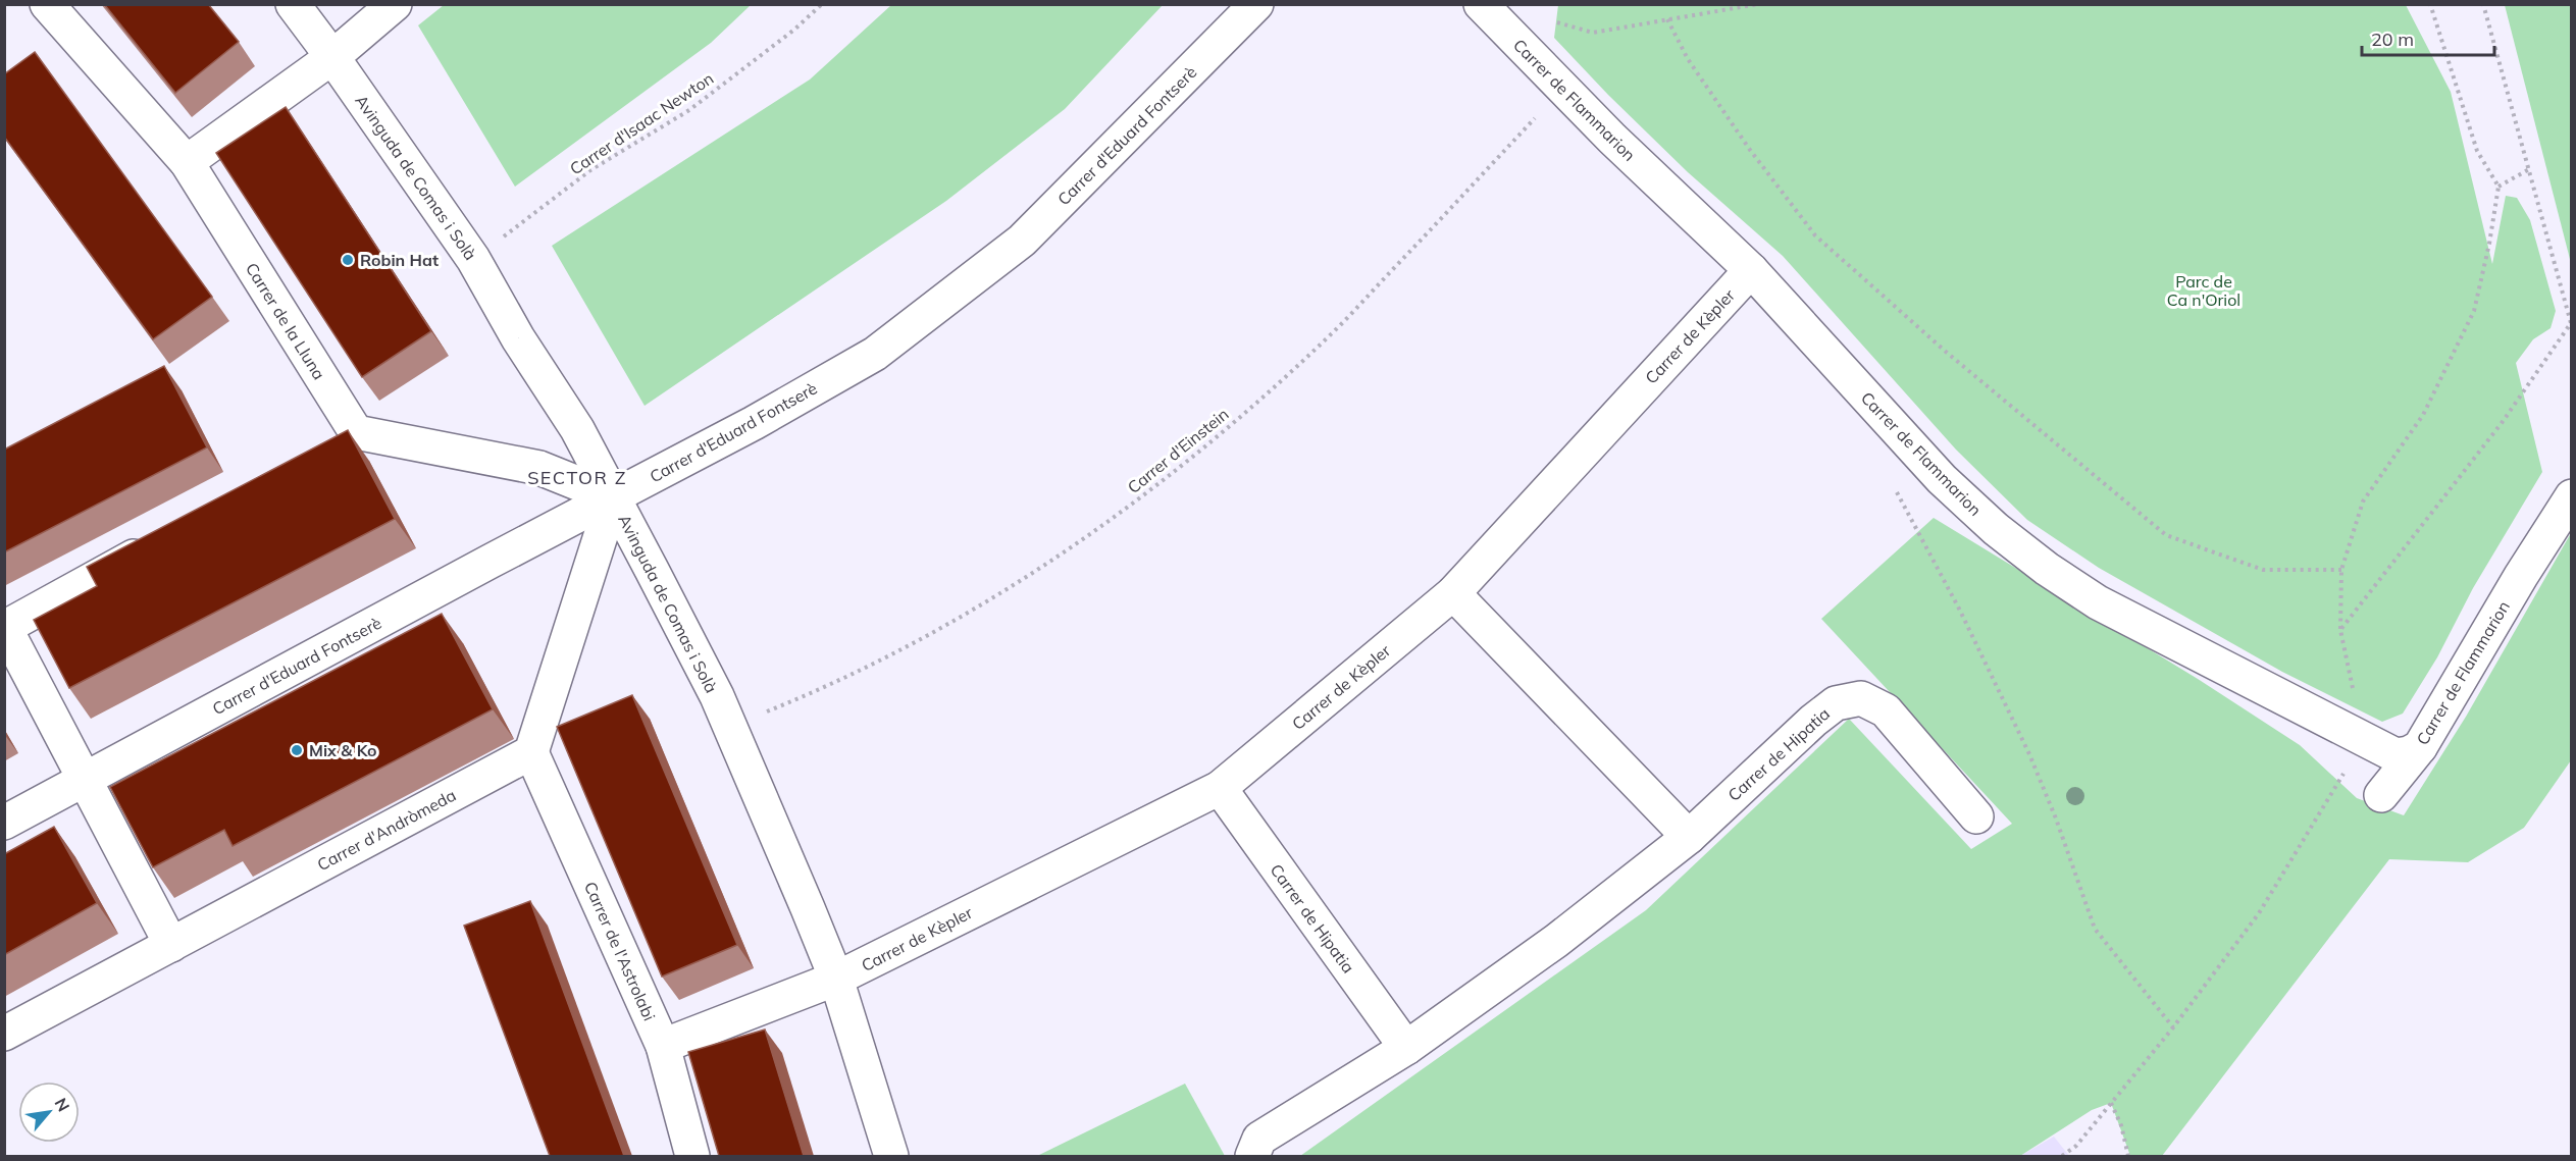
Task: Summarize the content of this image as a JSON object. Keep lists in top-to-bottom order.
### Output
{
  "streets": {
    "street": [
      "Carrer de Flammarion",
      "Carrer d'Eduard Fontserè",
      "Avinguda de Comas i Solà",
      "Carrer de la Lluna",
      "Carrer de Kèpler",
      "Carrer de Hipatia",
      "Carrer d'Andròmeda",
      "Carrer de l'Astrolabi"
    ],
    "path": ["Carrer d'Isaac Newton", "Carrer d'Einstein"]
  },
  "crossings": [
    ["Carrer de Flammarion", "Carrer de Kèpler"],
    ["Carrer de Flammarion", "Carrer d'Einstein"],
    ["Carrer d'Isaac Newton", "Avinguda de Comas i Solà"],
    ["Carrer d'Eduard Fontserè", "Avinguda de Comas i Solà"],
    ["Carrer d'Eduard Fontserè", "Carrer de la Lluna"],
    ["Avinguda de Comas i Solà", "Carrer de la Lluna"],
    ["Avinguda de Comas i Solà", "Carrer de Kèpler"],
    ["Avinguda de Comas i Solà", "Carrer d'Einstein"],
    ["Carrer de Kèpler", "Carrer de Hipatia"],
    ["Carrer de Kèpler", "Carrer de l'Astrolabi"],
    ["Carrer d'Andròmeda", "Carrer de l'Astrolabi"]
  ],
  "districts": ["SECTOR Z"],
  "parks": ["Parc de Ca n'Oriol"],
  "places": ["Robin Hat", "Mix & Ko"],
  "scale_bar": "20 m",
  "north": "top right"
}
